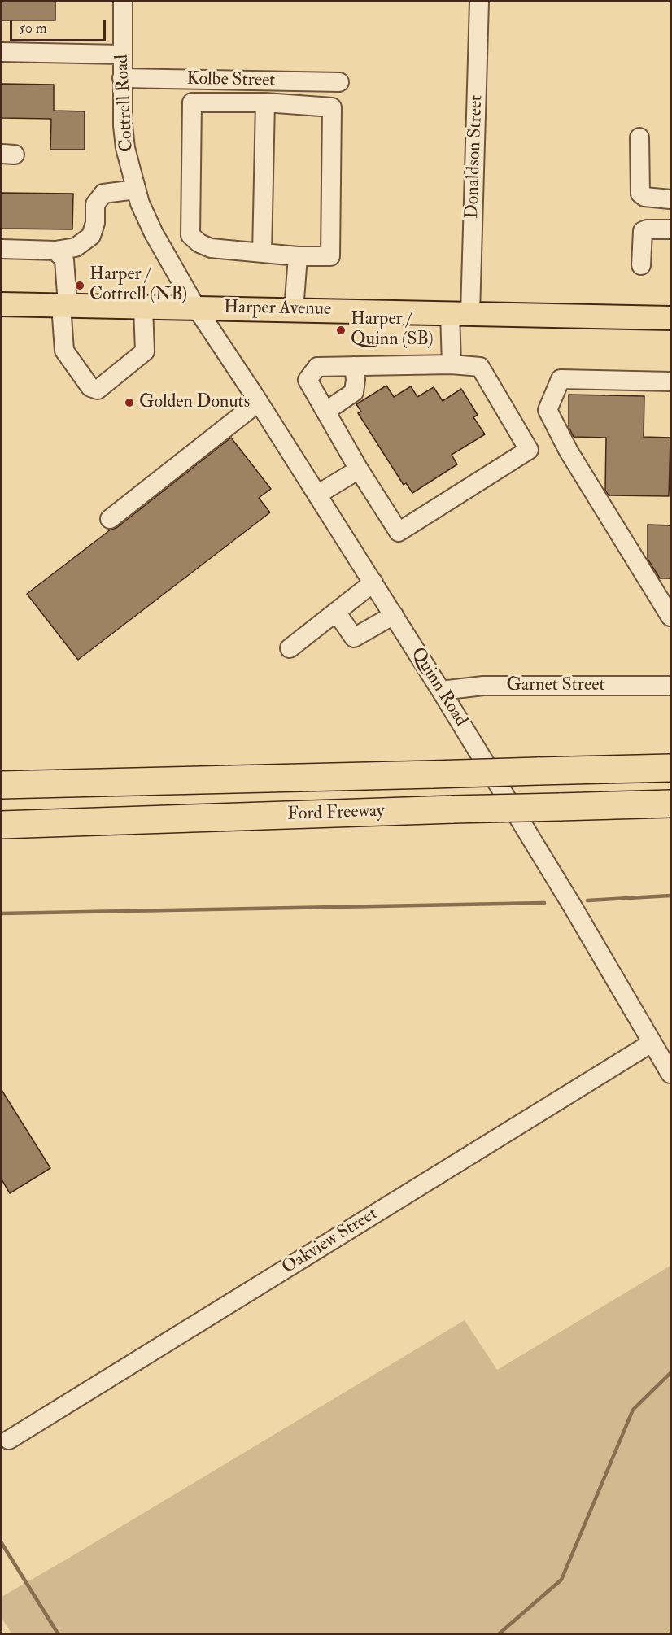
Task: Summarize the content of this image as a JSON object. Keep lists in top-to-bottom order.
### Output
{
  "streets": {
    "highway": ["Ford Freeway"],
    "main road": ["Harper Avenue"],
    "street": [
      "Kolbe Street",
      "Cottrell Road",
      "Donaldson Street",
      "Garnet Street",
      "Quinn Road",
      "Oakview Street"
    ]
  },
  "crossings": [
    ["Kolbe Street", "Cottrell Road"],
    ["Cottrell Road", "Harper Avenue"],
    ["Cottrell Road", "Quinn Road"],
    ["Donaldson Street", "Harper Avenue"],
    ["Harper Avenue", "Quinn Road"],
    ["Garnet Street", "Quinn Road"],
    ["Quinn Road", "Oakview Street"]
  ],
  "places": ["Harper / Cottrell (NB)", "Harper / Quinn (SB)", "Golden Donuts"],
  "scale_bar": "50 m"
}
